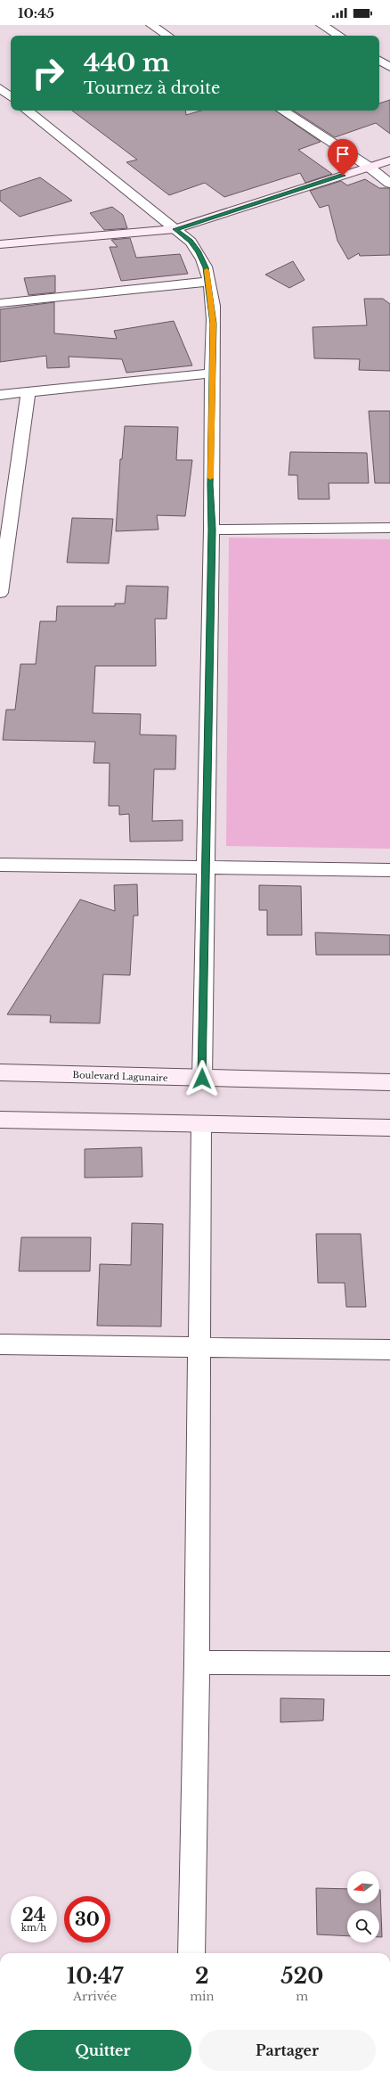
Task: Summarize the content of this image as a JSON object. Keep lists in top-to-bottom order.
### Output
{
  "streets": {
    "main road": ["Boulevard Lagunaire"]
  },
  "north": "left",
  "page": {
    "status": "10:45",
    "turn": ["440 m", "Tournez à droite"],
    "speed": "24 km/h",
    "limit": "30",
    "eta": [
      "10:47",
      "Arrivée",
      "2",
      "min",
      "520",
      "m"
    ],
    "buttons": ["Quitter", "Partager"]
  }
}
